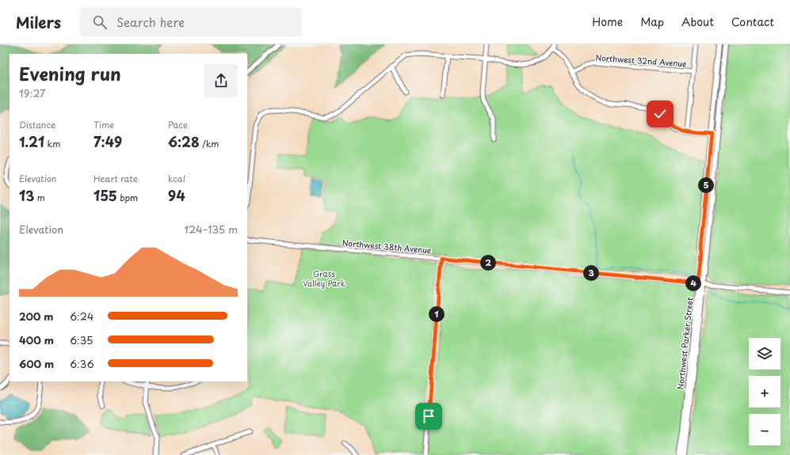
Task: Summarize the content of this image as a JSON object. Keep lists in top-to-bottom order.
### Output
{
  "streets": {
    "main road": ["Northwest Parker Street"],
    "street": ["Northwest 32nd Avenue", "Northwest 38th Avenue"]
  },
  "crossings": [
    ["Northwest 38th Avenue", "Northwest Parker Street"]
  ],
  "parks": ["Grass Valley Park"],
  "page": {
    "header": "Milers",
    "search": "Search here",
    "nav": [
      "Home",
      "Map",
      "About",
      "Contact"
    ],
    "heading": ["Evening run", "19:27"],
    "stats": [
      ["Distance", "1.21 km"],
      ["Time", "7:49"],
      ["Pace", "6:28 /km"],
      ["Elevation", "13 m"],
      ["Heart rate", "155 bpm"],
      ["kcal", "94"]
    ],
    "pins": [
      "5",
      "2",
      "3",
      "4",
      "1"
    ],
    "chart": ["Elevation", "124–135 m"],
    "list": [
      {
        "name": "200 m",
        "note": "6:24"
      },
      {
        "name": "400 m",
        "note": "6:35"
      },
      {
        "name": "600 m",
        "note": "6:36"
      }
    ],
    "map_buttons": ["+", "−"]
  }
}
